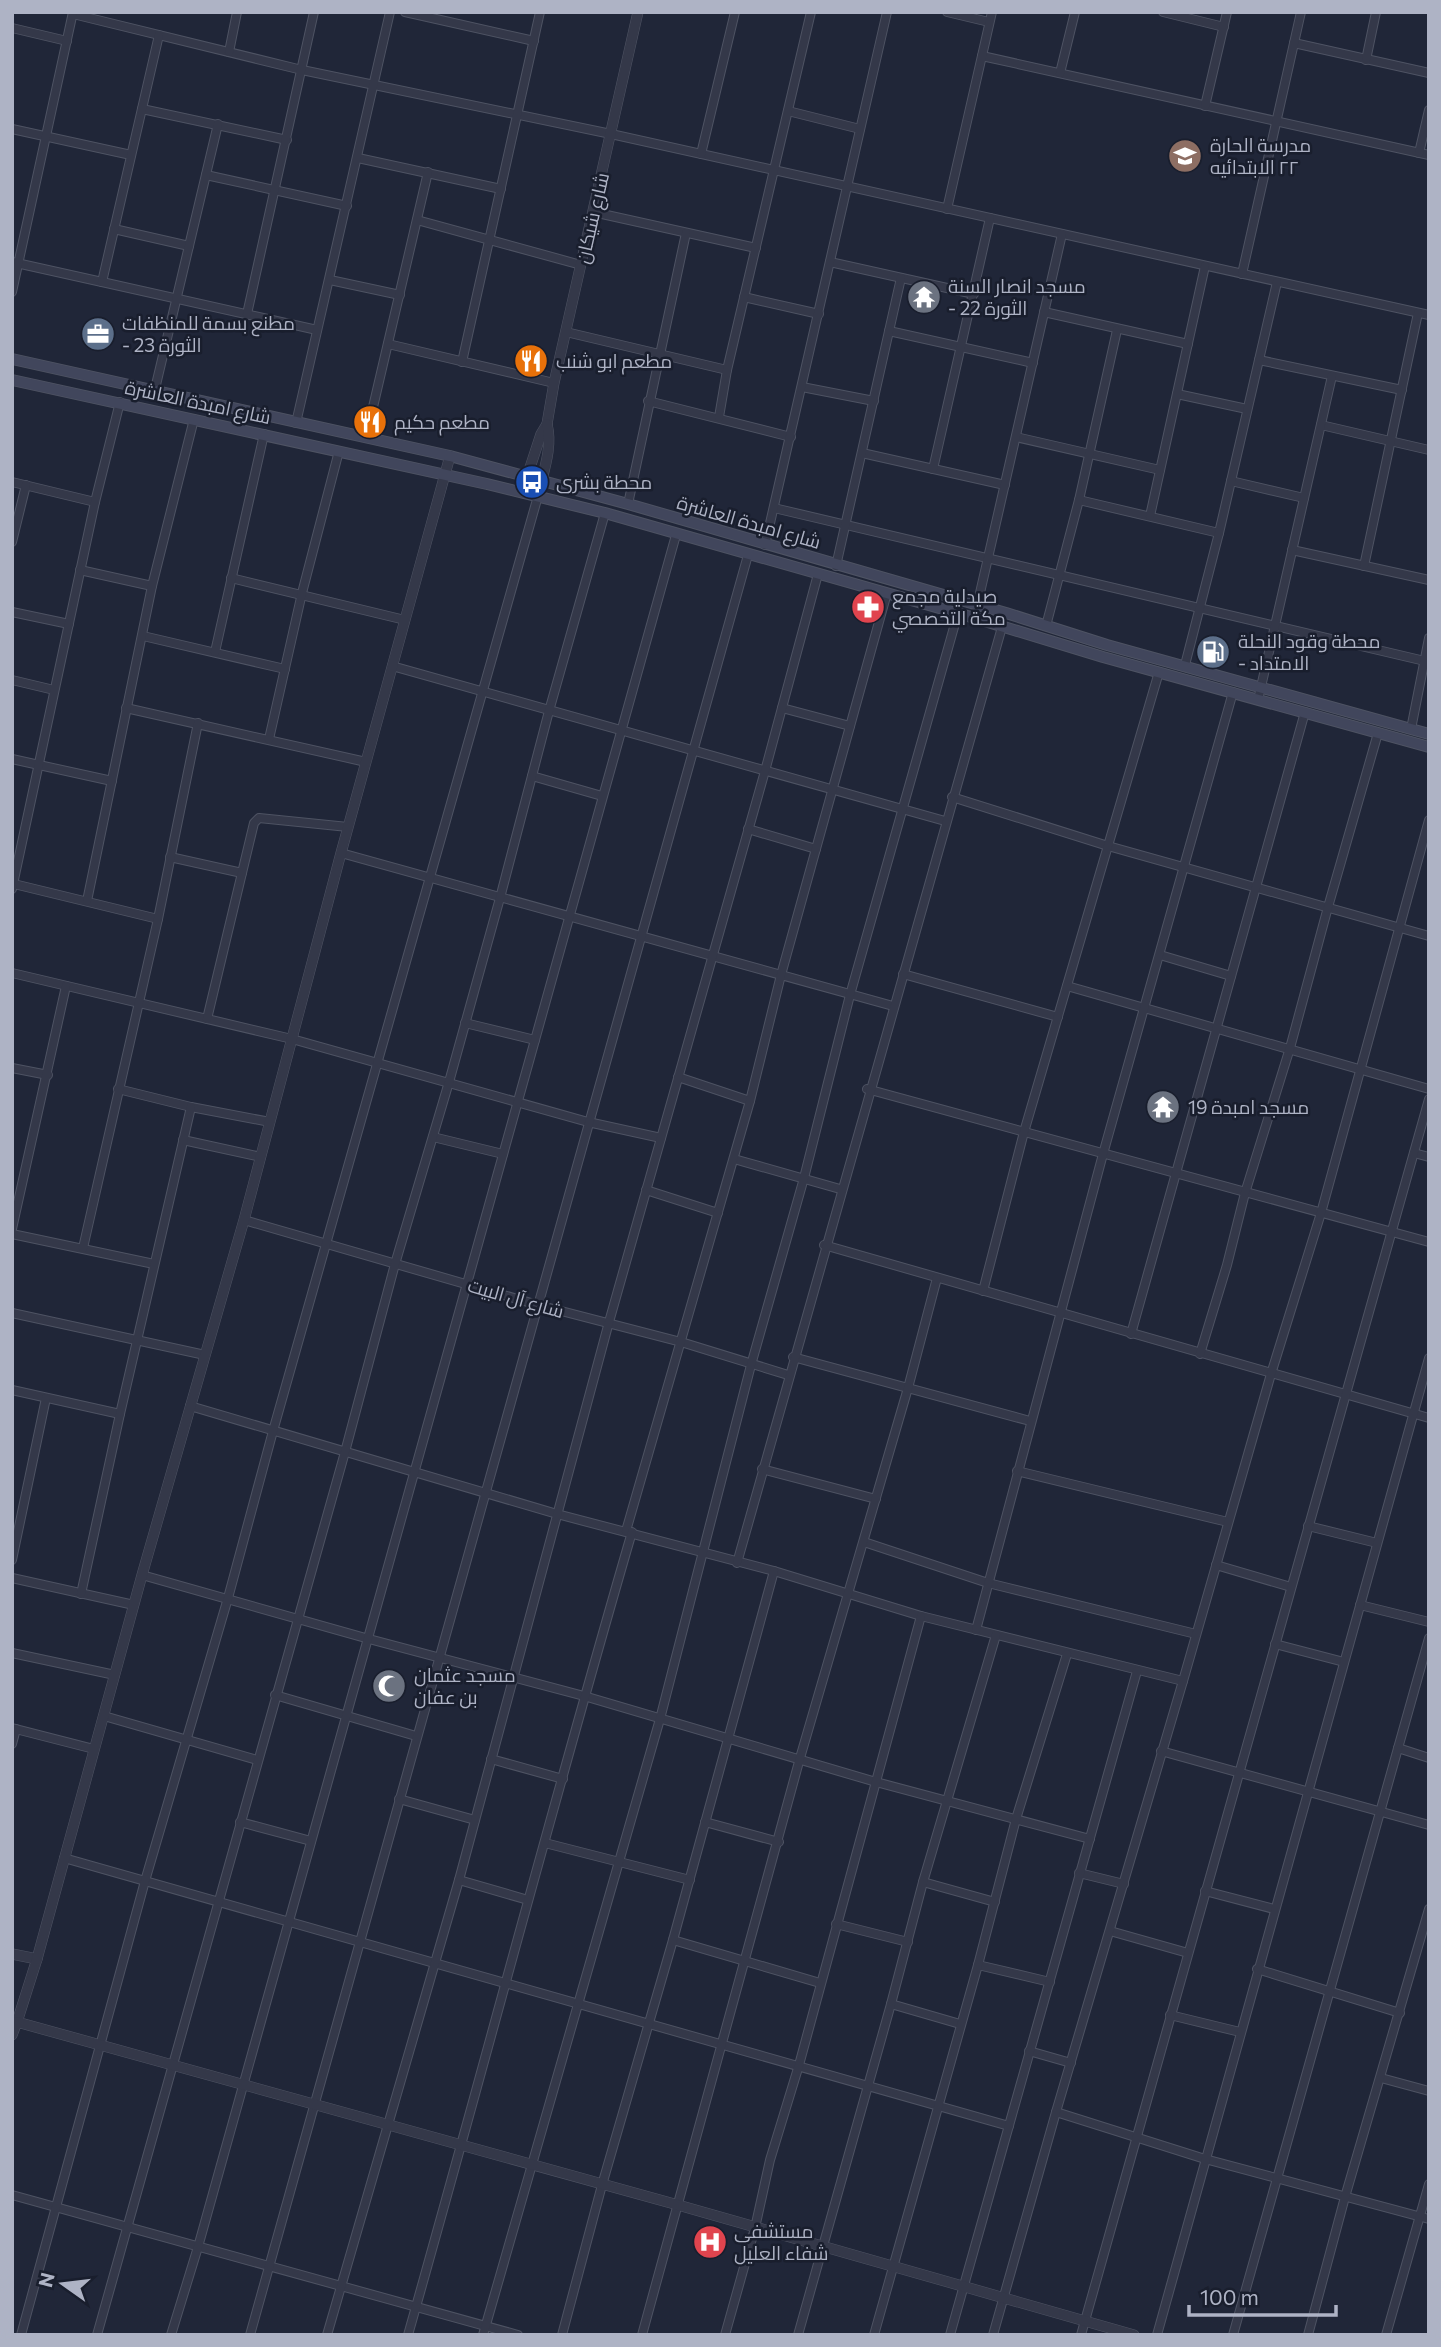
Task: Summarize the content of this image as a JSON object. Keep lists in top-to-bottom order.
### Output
{
  "streets": {
    "main road": ["شارع امبدة العاشرة"],
    "street": ["شارع شيكان", "شارع آل البيت"]
  },
  "crossings": [
    ["شارع شيكان", "شارع امبدة العاشرة"]
  ],
  "places": {
    "school or university": ["مدرسة الحارة ٢٢ الابتدائيه"],
    "temple": ["مسجد انصار السنة - الثورة 22", "مسجد امبدة 19"],
    "office": ["مطنع بسمة للمنظفات - الثورة 23"],
    "restaurant": ["مطعم ابو شنب", "مطعم حكيم"],
    "bus stop": ["محطة بشرى"],
    "pharmacy": ["صيدلية مجمع مكة التخصصي"],
    "fuel station": ["محطة وقود النحلة - الامتداد"],
    "mosque": ["مسجد عثمان بن عفان"],
    "hospital": ["مستشفى شفاء العليل"]
  },
  "scale_bar": "100 m",
  "north": "left"
}
